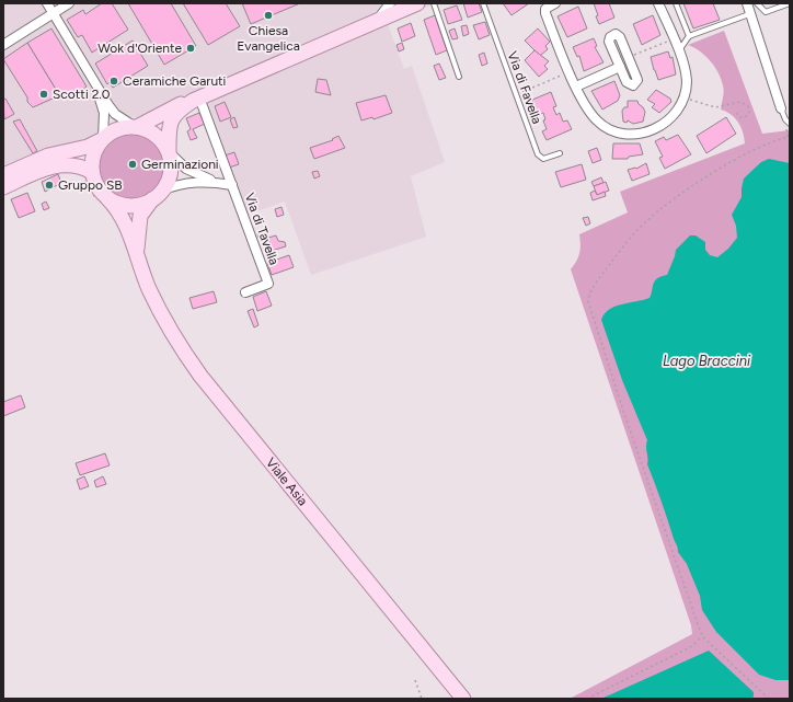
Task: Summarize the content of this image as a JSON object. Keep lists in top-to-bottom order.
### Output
{
  "streets": {
    "main road": ["Viale Asia"],
    "street": ["Via di Tavella"],
    "lane": ["Via di Favella"]
  },
  "crossings": [
    ["Via di Tavella", "Viale Asia"]
  ],
  "water": ["Lago Braccini"],
  "places": [
    "Chiesa Evangelica",
    "Wok d'Oriente",
    "Ceramiche Garuti",
    "Scotti 2.0",
    "Germinazioni",
    "Gruppo SB"
  ]
}
